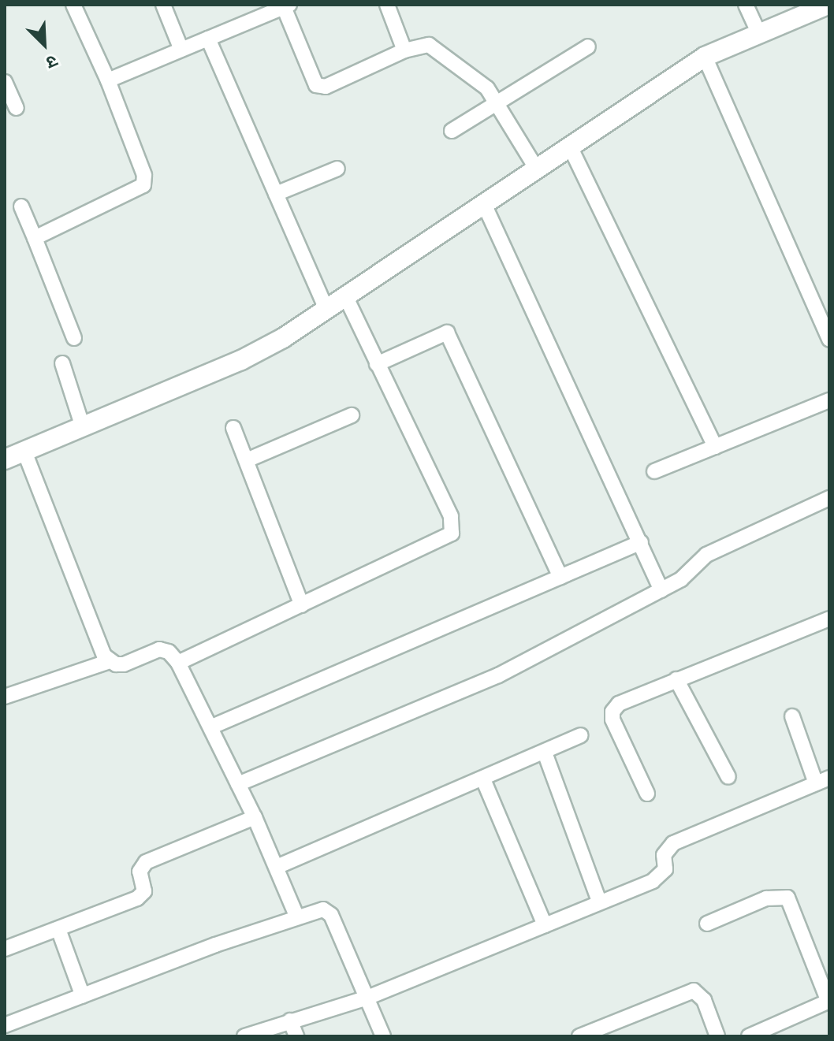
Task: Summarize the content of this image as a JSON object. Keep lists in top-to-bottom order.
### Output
{
  "north": "bottom right"
}
